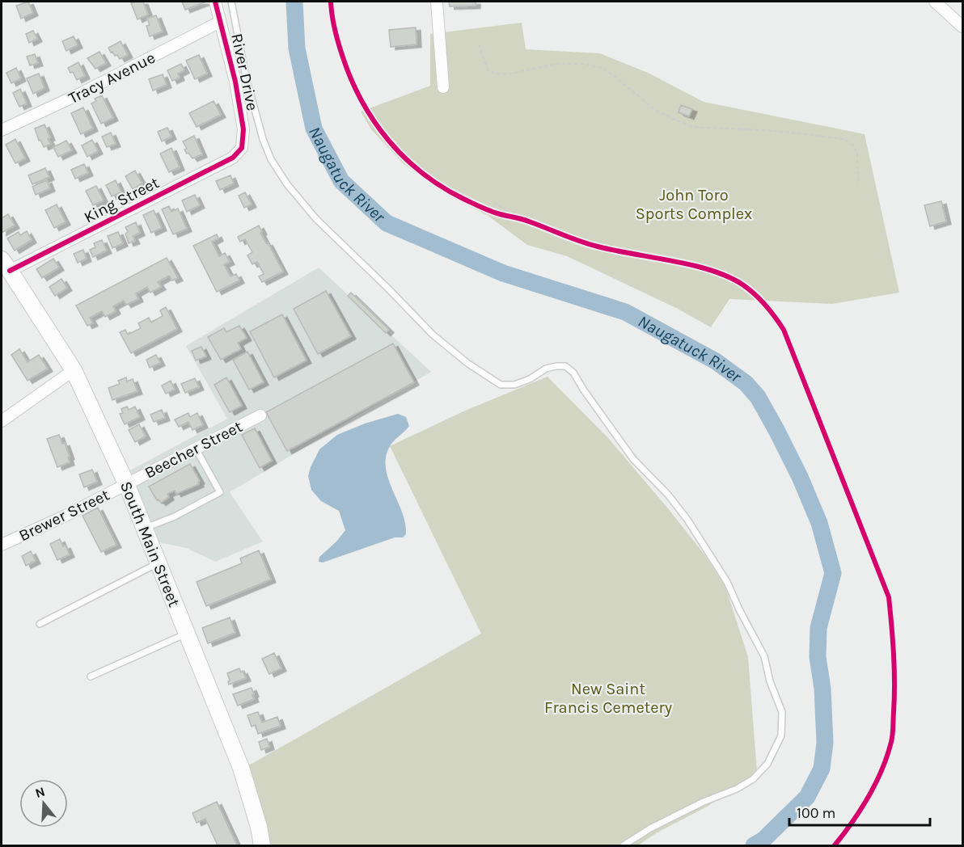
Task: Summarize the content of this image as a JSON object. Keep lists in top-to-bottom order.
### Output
{
  "streets": {
    "main road": ["South Main Street"],
    "street": [
      "River Drive",
      "Tracy Avenue",
      "King Street",
      "Beecher Street",
      "Brewer Street"
    ]
  },
  "crossings": [
    ["River Drive", "Tracy Avenue"],
    ["River Drive", "King Street"],
    ["King Street", "South Main Street"],
    ["Beecher Street", "Brewer Street"],
    ["Beecher Street", "South Main Street"],
    ["Brewer Street", "South Main Street"]
  ],
  "water": ["Naugatuck River"],
  "parks": ["John Toro Sports Complex", "New Saint Francis Cemetery"],
  "scale_bar": "100 m",
  "north": "top"
}
